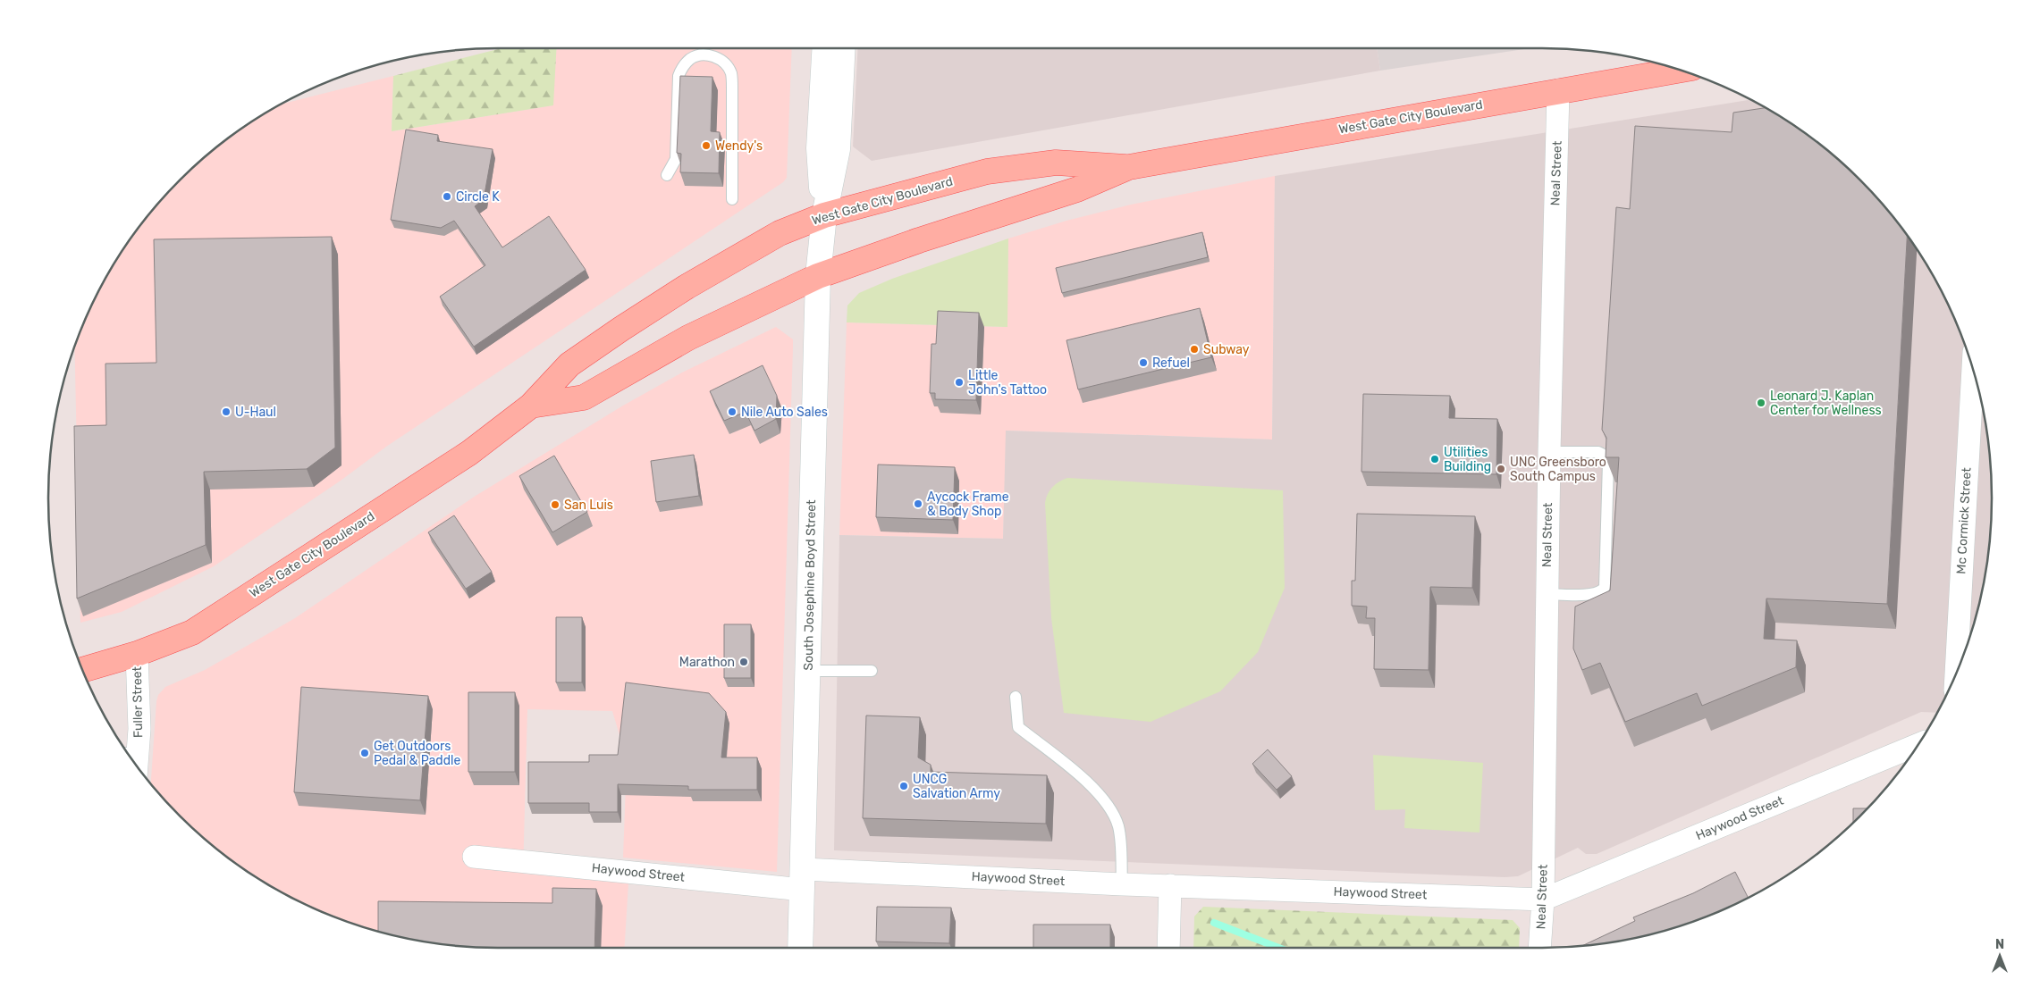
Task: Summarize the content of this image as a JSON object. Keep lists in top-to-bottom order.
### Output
{
  "streets": {
    "main road": ["West Gate City Boulevard", "South Josephine Boyd Street"],
    "street": [
      "Neal Street",
      "Mc Cormick Street",
      "Fuller Street",
      "Haywood Street"
    ]
  },
  "crossings": [
    ["West Gate City Boulevard", "Neal Street"],
    ["West Gate City Boulevard", "South Josephine Boyd Street"],
    ["West Gate City Boulevard", "Fuller Street"],
    ["Neal Street", "Haywood Street"],
    ["South Josephine Boyd Street", "Haywood Street"]
  ],
  "places": [
    "Wendy's",
    "Circle K",
    "Subway",
    "Refuel",
    "Little John's Tattoo",
    "Leonard J. Kaplan Center for Wellness",
    "U-Haul",
    "Nile Auto Sales",
    "Utilities Building",
    "UNC Greensboro South Campus",
    "Aycock Frame & Body Shop",
    "San Luis",
    "Marathon",
    "Get Outdoors Pedal & Paddle",
    "UNCG Salvation Army"
  ],
  "north": "top"
}
